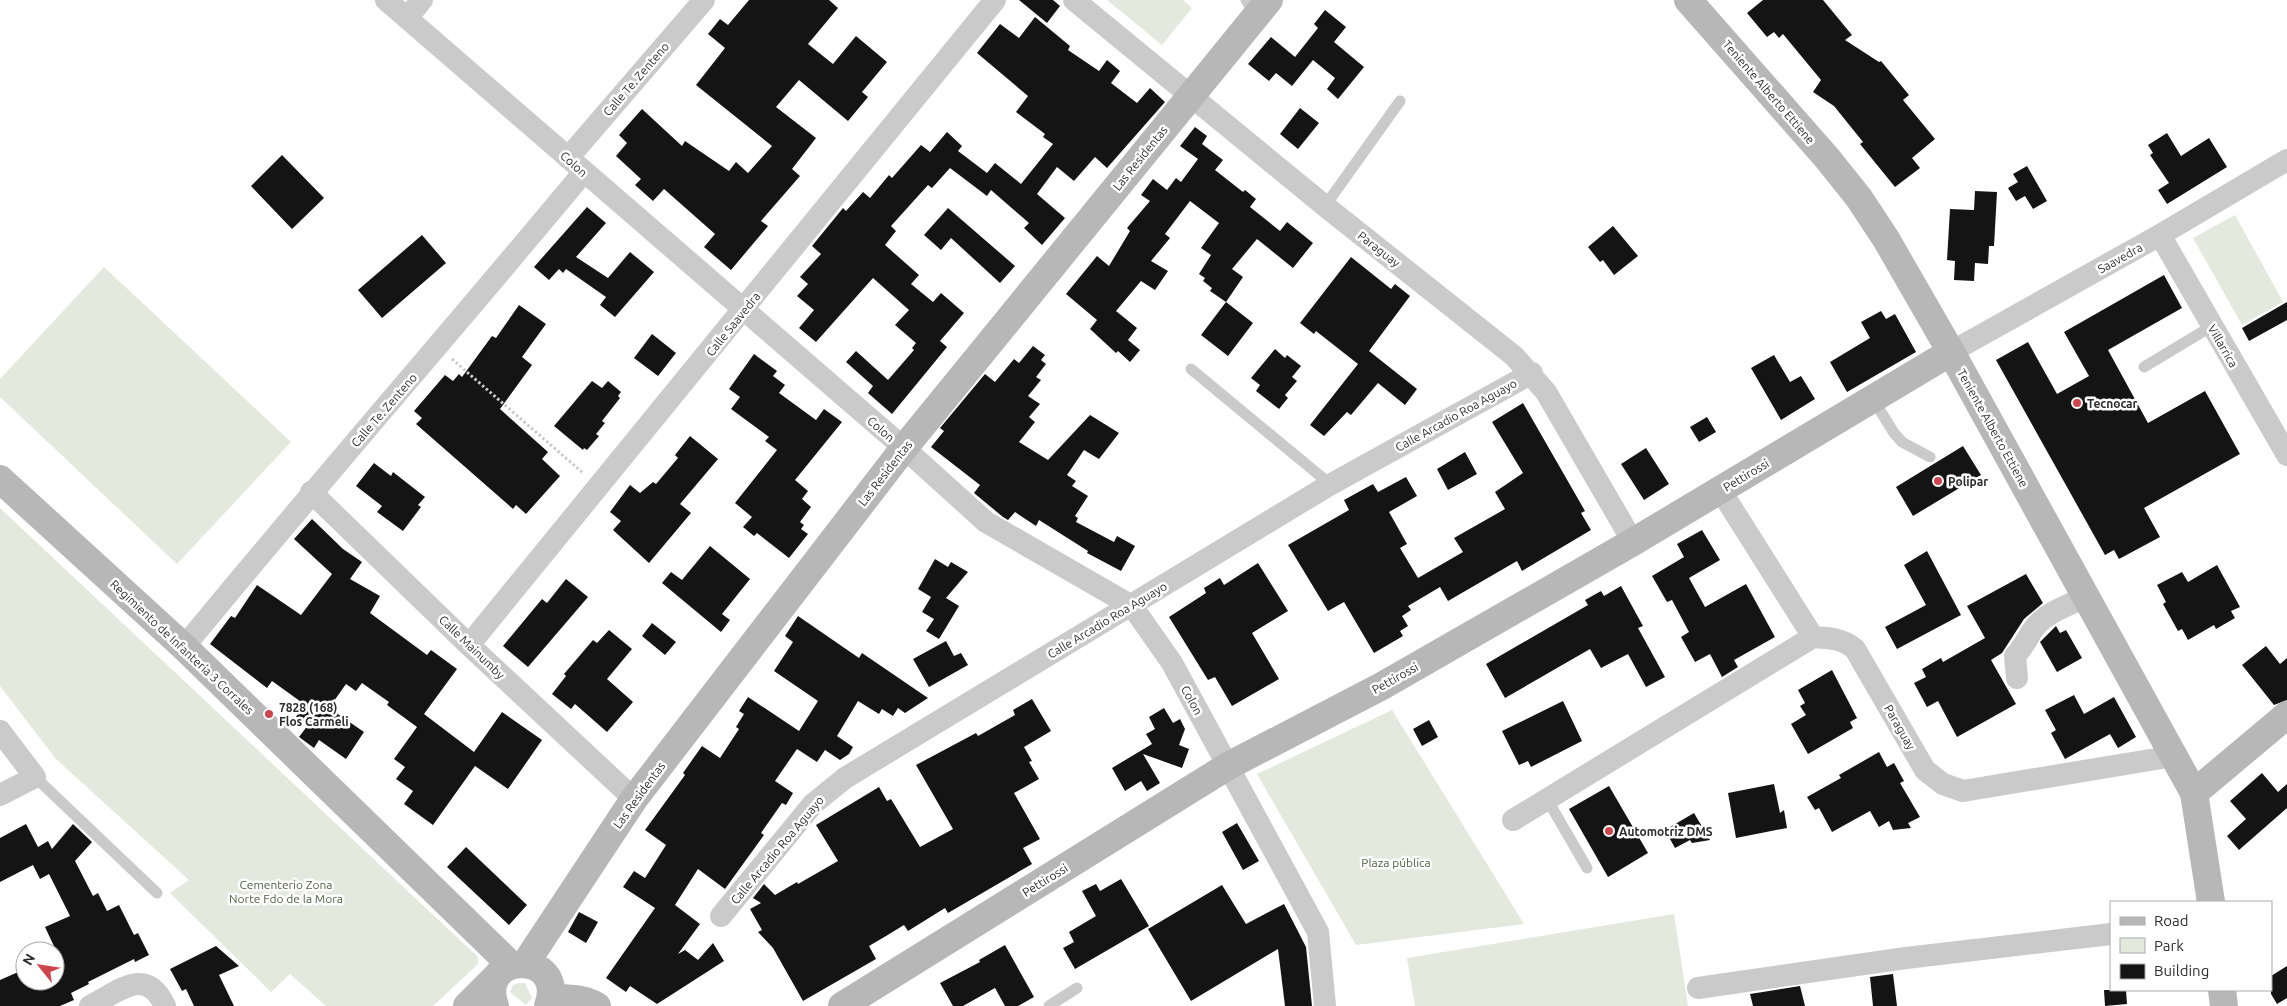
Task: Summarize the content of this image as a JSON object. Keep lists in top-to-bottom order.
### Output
{
  "streets": {
    "main road": [
      "Teniente Alberto Ettiene",
      "Las Residentas",
      "Pettirossi",
      "Regimiento de Infanteria 3 Corrales"
    ],
    "street": [
      "Calle Te. Zenteno",
      "Colon",
      "Paraguay",
      "Saavedra",
      "Calle Saavedra",
      "Villarrica",
      "Calle Arcadio Roa Aguayo",
      "Calle Mainumby"
    ]
  },
  "crossings": [
    ["Calle Te. Zenteno", "Colon"],
    ["Calle Te. Zenteno", "Regimiento de Infanteria 3 Corrales"],
    ["Calle Te. Zenteno", "Calle Mainumby"],
    ["Teniente Alberto Ettiene", "Paraguay"],
    ["Teniente Alberto Ettiene", "Saavedra"],
    ["Teniente Alberto Ettiene", "Pettirossi"],
    ["Las Residentas", "Colon"],
    ["Las Residentas", "Paraguay"],
    ["Las Residentas", "Regimiento de Infanteria 3 Corrales"],
    ["Las Residentas", "Calle Mainumby"],
    ["Colon", "Calle Saavedra"],
    ["Colon", "Calle Arcadio Roa Aguayo"],
    ["Colon", "Pettirossi"],
    ["Paraguay", "Calle Arcadio Roa Aguayo"],
    ["Paraguay", "Pettirossi"],
    ["Saavedra", "Villarrica"],
    ["Saavedra", "Pettirossi"],
    ["Calle Saavedra", "Calle Mainumby"]
  ],
  "parks": ["Plaza pública", "Cementerio Zona Norte Fdo de la Mora"],
  "places": [
    "Tecnocar",
    "Polipar",
    "7828 (168) Flos Carmeli",
    "Automotriz DMS"
  ],
  "legend": ["Road", "Park", "Building"],
  "north": "top left"
}
